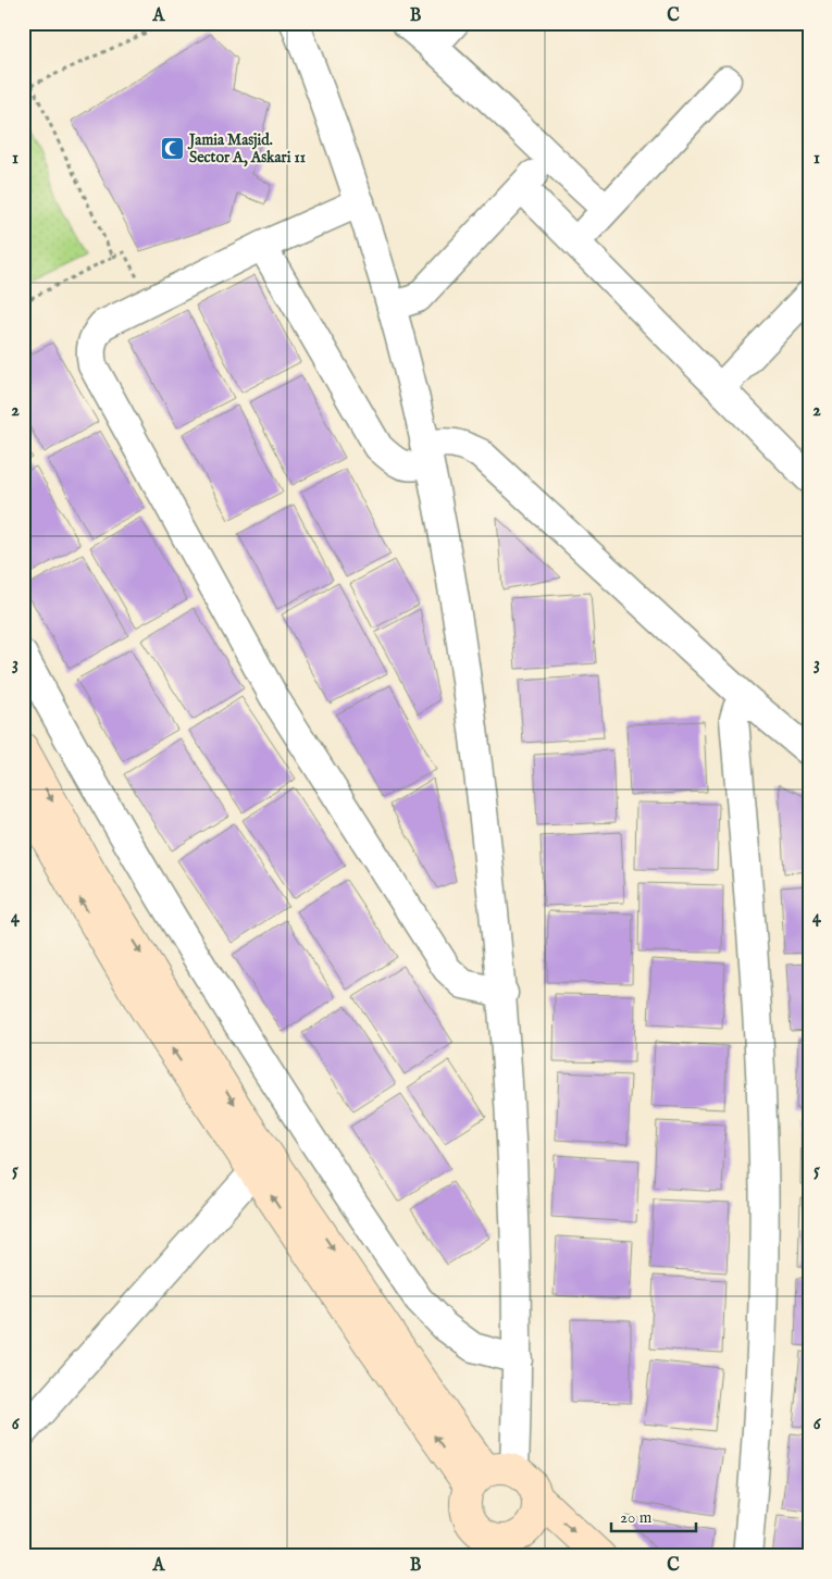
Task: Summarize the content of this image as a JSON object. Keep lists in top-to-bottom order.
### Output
{
  "places": {
    "mosque": ["Jamia Masjid. Sector A, Askari 11"]
  },
  "scale_bar": "20 m",
  "grid": {
    "columns": ["A", "B", "C"],
    "rows": [
      "1",
      "2",
      "3",
      "4",
      "5",
      "6"
    ]
  }
}
